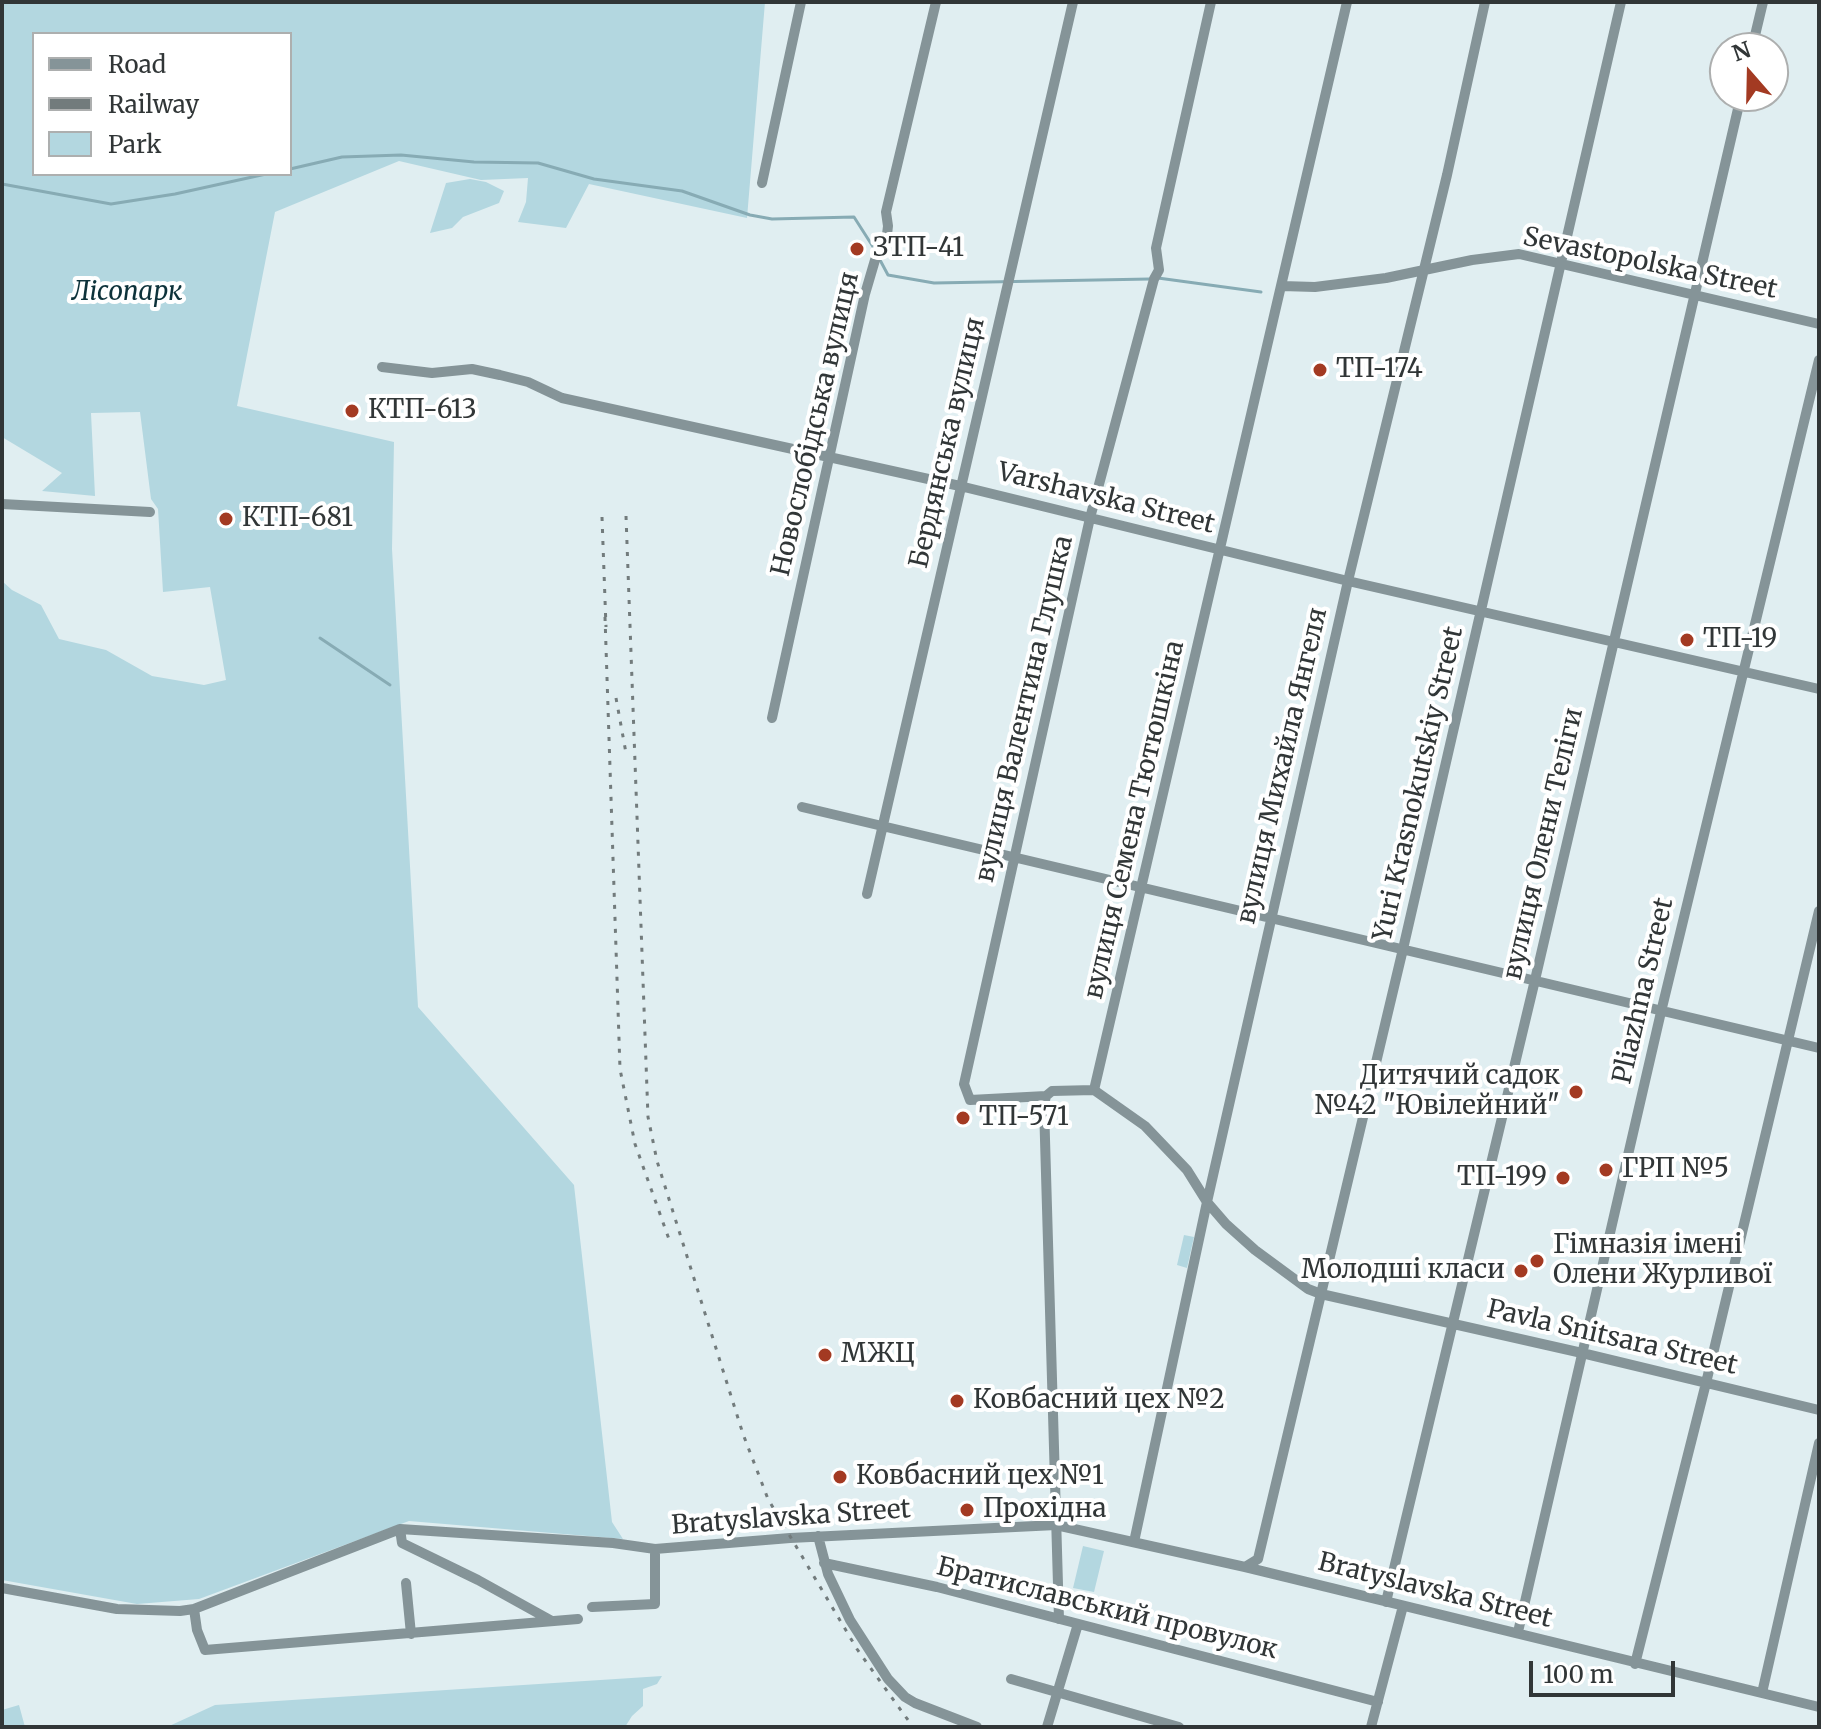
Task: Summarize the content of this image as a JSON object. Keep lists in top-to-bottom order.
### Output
{
  "streets": {
    "street": [
      "Sevastopolska Street",
      "Новослобідська вулиця",
      "Бердянська вулиця",
      "Varshavska Street",
      "вулиця Валентина Глушка",
      "вулиця Михайла Янгеля",
      "Yuri Krasnokutskiy Street",
      "вулиця Семена Тютюшкіна",
      "вулиця Олени Теліги",
      "Pliazhna Street",
      "Pavla Snitsara Street",
      "Bratyslavska Street",
      "Братиславський провулок"
    ]
  },
  "crossings": [
    ["Sevastopolska Street", "вулиця Михайла Янгеля"],
    ["Sevastopolska Street", "Yuri Krasnokutskiy Street"],
    ["Sevastopolska Street", "вулиця Семена Тютюшкіна"],
    ["Sevastopolska Street", "вулиця Олени Теліги"],
    ["Новослобідська вулиця", "Varshavska Street"],
    ["Бердянська вулиця", "Varshavska Street"],
    ["Varshavska Street", "вулиця Валентина Глушка"],
    ["Varshavska Street", "вулиця Михайла Янгеля"],
    ["Varshavska Street", "Yuri Krasnokutskiy Street"],
    ["Varshavska Street", "вулиця Семена Тютюшкіна"],
    ["Varshavska Street", "вулиця Олени Теліги"],
    ["Varshavska Street", "Pliazhna Street"],
    ["вулиця Михайла Янгеля", "Pavla Snitsara Street"],
    ["вулиця Михайла Янгеля", "Bratyslavska Street"],
    ["Yuri Krasnokutskiy Street", "Pavla Snitsara Street"],
    ["Yuri Krasnokutskiy Street", "Bratyslavska Street"],
    ["вулиця Семена Тютюшкіна", "Pavla Snitsara Street"],
    ["вулиця Олени Теліги", "Pavla Snitsara Street"],
    ["вулиця Олени Теліги", "Bratyslavska Street"],
    ["Pliazhna Street", "Pavla Snitsara Street"],
    ["Pliazhna Street", "Bratyslavska Street"]
  ],
  "parks": ["Лісопарк"],
  "places": [
    "ЗТП-41",
    "ТП-174",
    "КТП-613",
    "КТП-681",
    "ТП-19",
    "Дитячий садок №42 \"Ювілейний\"",
    "ТП-571",
    "ГРП №5",
    "ТП-199",
    "Гімназія імені Олени Журливої",
    "Молодші класи",
    "МЖЦ",
    "Ковбасний цех №2",
    "Ковбасний цех №1",
    "Прохідна"
  ],
  "legend": ["Road", "Railway", "Park"],
  "scale_bar": "100 m",
  "north": "top"
}
